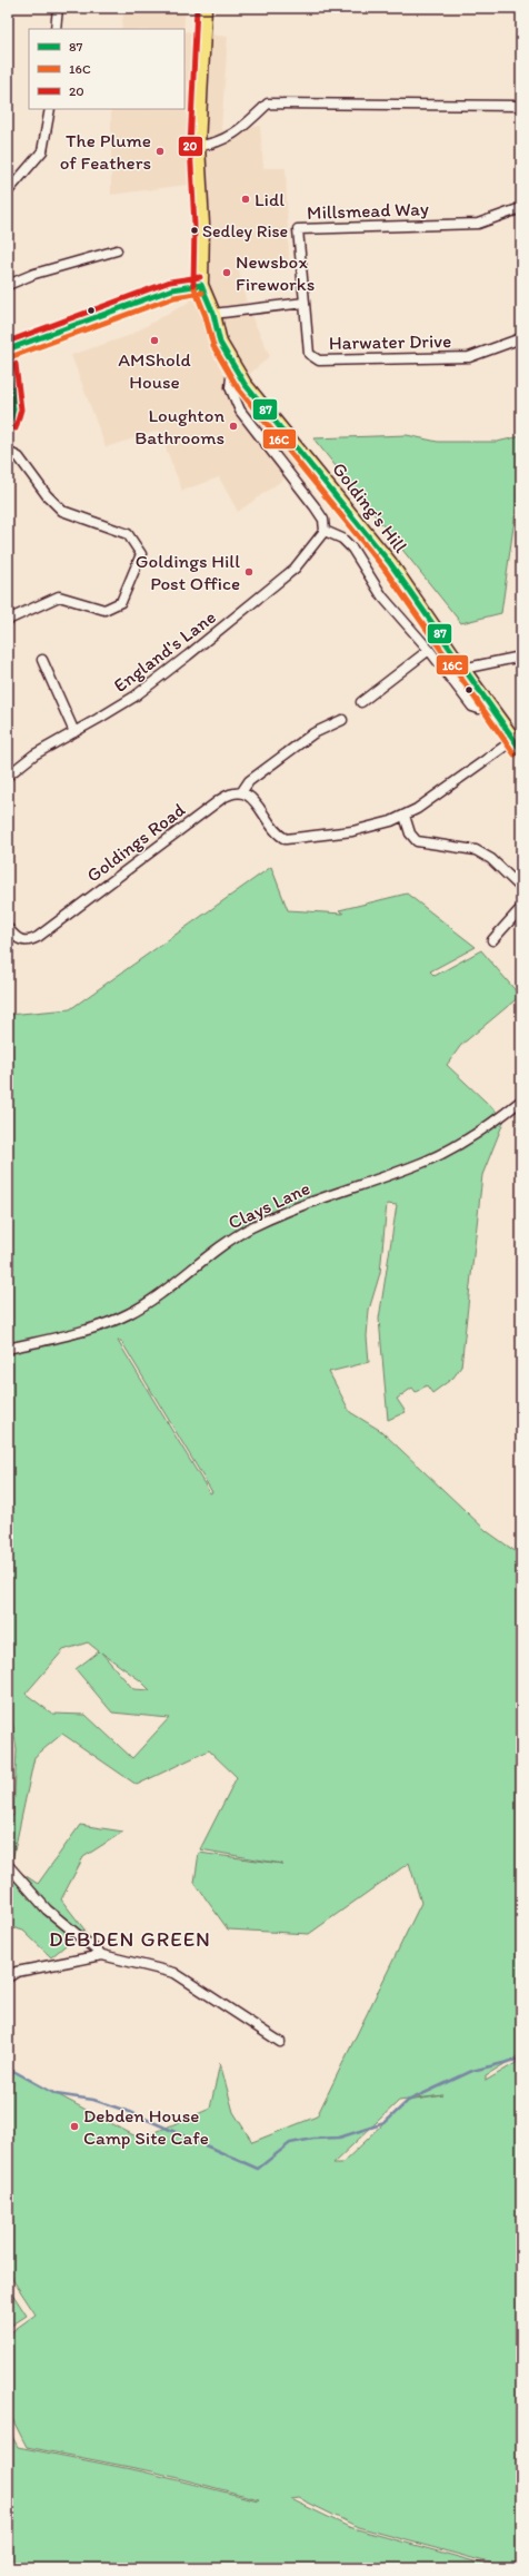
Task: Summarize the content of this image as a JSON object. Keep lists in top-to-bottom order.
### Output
{
  "streets": {
    "main road": ["Golding's Hill"],
    "street": [
      "Millsmead Way",
      "Harwater Drive",
      "England's Lane",
      "Goldings Road",
      "Clays Lane"
    ]
  },
  "crossings": [
    ["Millsmead Way", "Harwater Drive"]
  ],
  "districts": ["DEBDEN GREEN"],
  "places": [
    "The Plume of Feathers",
    "Lidl",
    "Sedley Rise",
    "Newsbox Fireworks",
    "AMShold House",
    "Loughton Bathrooms",
    "Goldings Hill Post Office",
    "Debden House Camp Site Cafe"
  ],
  "lines": ["transit line 20", "transit line 87", "transit line 16C"],
  "legend": ["87", "16C", "20"]
}
